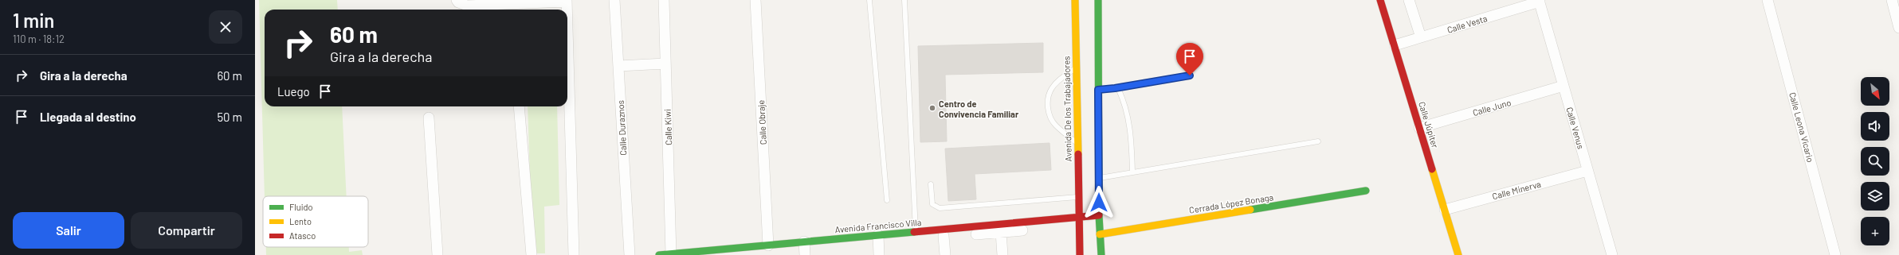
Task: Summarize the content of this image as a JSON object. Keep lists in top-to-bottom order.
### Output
{
  "streets": {
    "street": [
      "Calle Vesta",
      "Calle Juno",
      "Avenida De los Trabajadores",
      "Calle Obraje",
      "Calle Júpiter",
      "Calle Kiwi",
      "Calle Leona Vicario",
      "Calle Duraznos",
      "Calle Venus",
      "Calle Minerva",
      "Cerrada López Bonaga",
      "Avenida Francisco Villa"
    ]
  },
  "crossings": [
    ["Calle Vesta", "Calle Júpiter"],
    ["Calle Vesta", "Calle Venus"],
    ["Calle Juno", "Calle Júpiter"],
    ["Calle Juno", "Calle Venus"],
    ["Avenida De los Trabajadores", "Avenida Francisco Villa"],
    ["Calle Obraje", "Avenida Francisco Villa"],
    ["Calle Júpiter", "Calle Minerva"],
    ["Calle Kiwi", "Avenida Francisco Villa"],
    ["Calle Venus", "Calle Minerva"]
  ],
  "places": ["Centro de Convivencia Familiar"],
  "legend": ["Fluido", "Lento", "Atasco"],
  "north": "bottom right",
  "page": {
    "heading": ["1 min", "110 m · 18:12"],
    "turn": ["60 m", "Gira a la derecha"],
    "list": [
      {
        "name": "Gira a la derecha",
        "value": "60 m"
      },
      {
        "name": "Llegada al destino",
        "value": "50 m"
      }
    ],
    "then": "Luego",
    "map_buttons": "+",
    "buttons": ["Salir", "Compartir"]
  }
}
